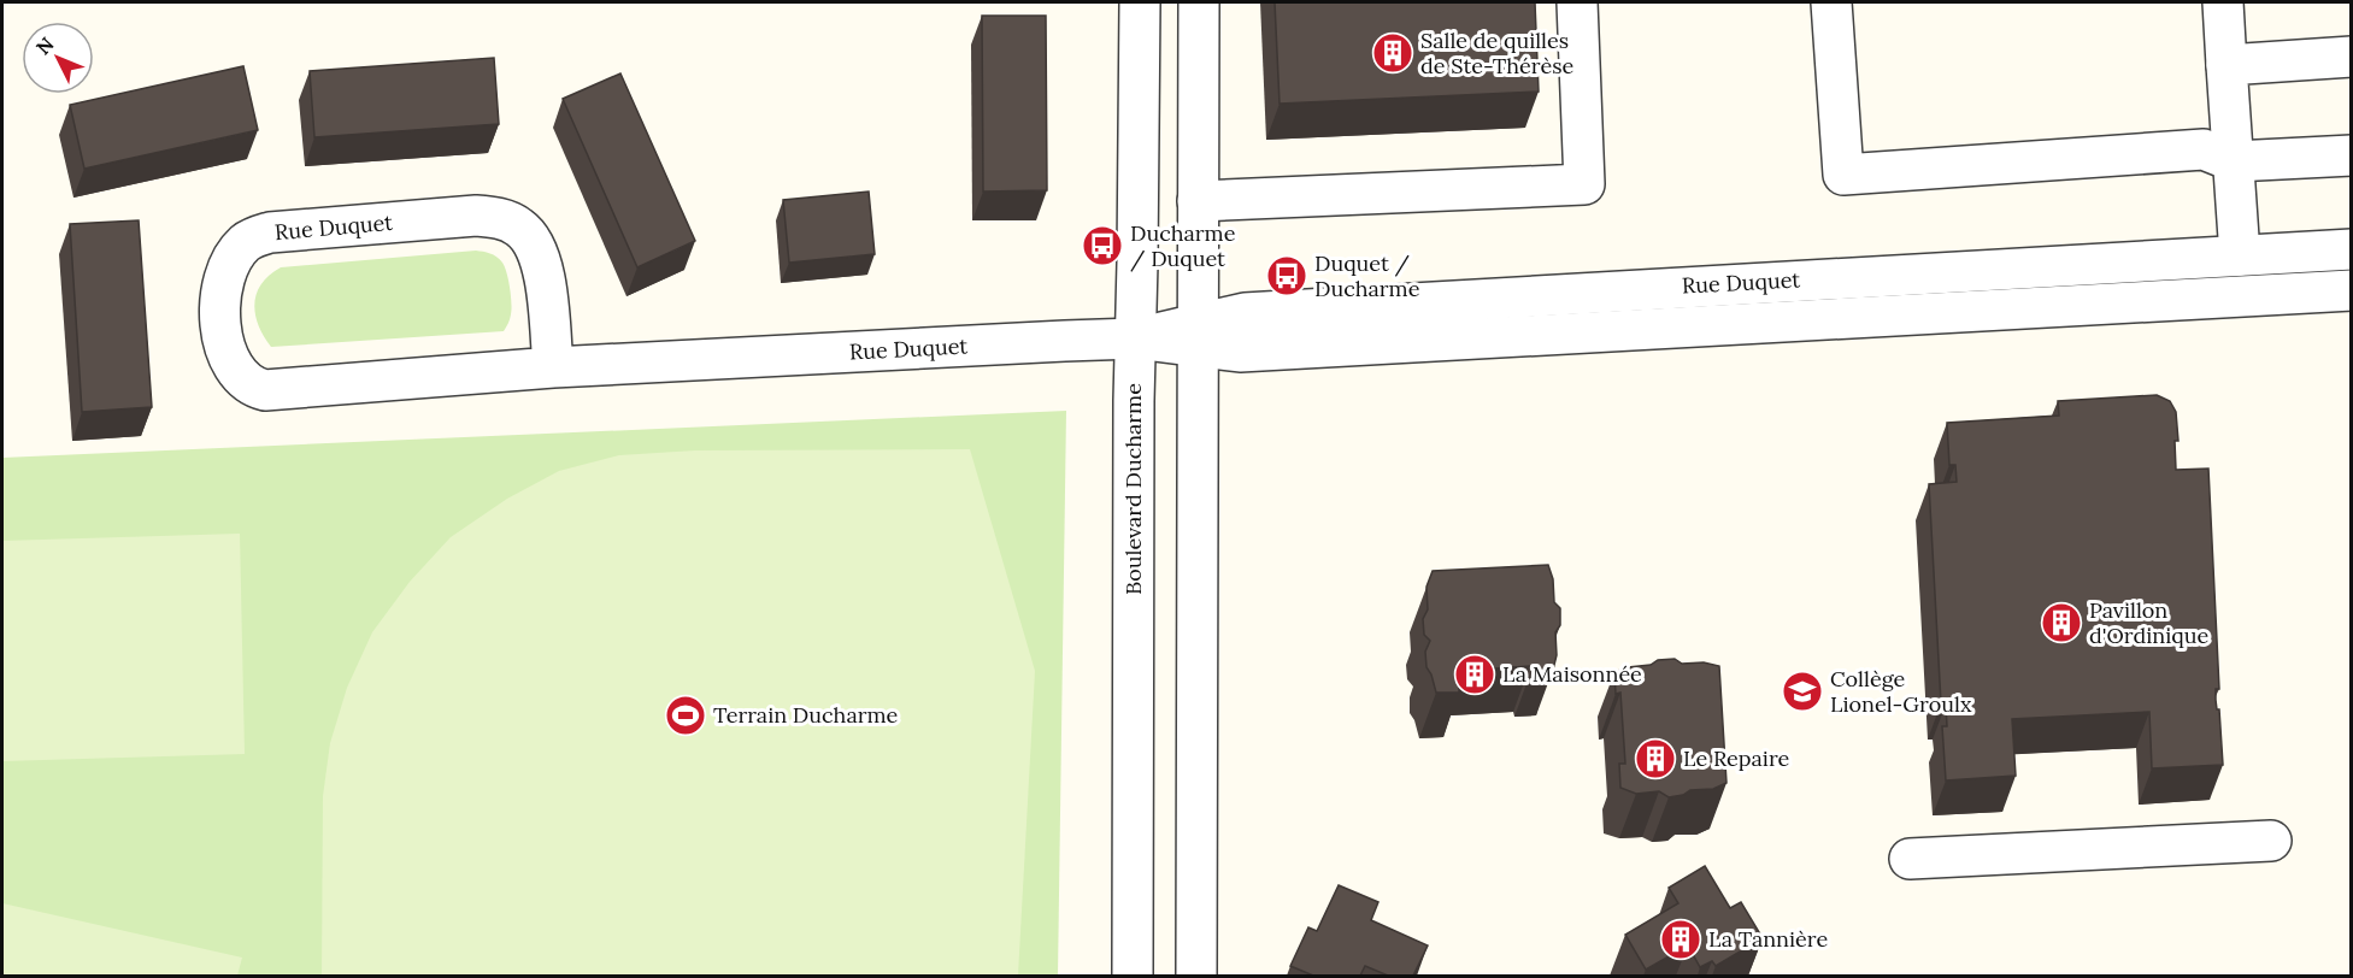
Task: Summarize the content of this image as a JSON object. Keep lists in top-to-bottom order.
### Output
{
  "streets": {
    "street": ["Rue Duquet", "Boulevard Ducharme"]
  },
  "crossings": [
    ["Rue Duquet", "Boulevard Ducharme"]
  ],
  "places": {
    "building": [
      "Salle de quilles de Ste-Thérèse",
      "Pavillon d'Ordinique",
      "La Maisonnée",
      "Le Repaire",
      "La Tannière"
    ],
    "bus stop": ["Ducharme / Duquet", "Duquet / Ducharme"],
    "school or university": ["Collège Lionel-Groulx"],
    "sports": ["Terrain Ducharme"]
  },
  "north": "top left"
}
